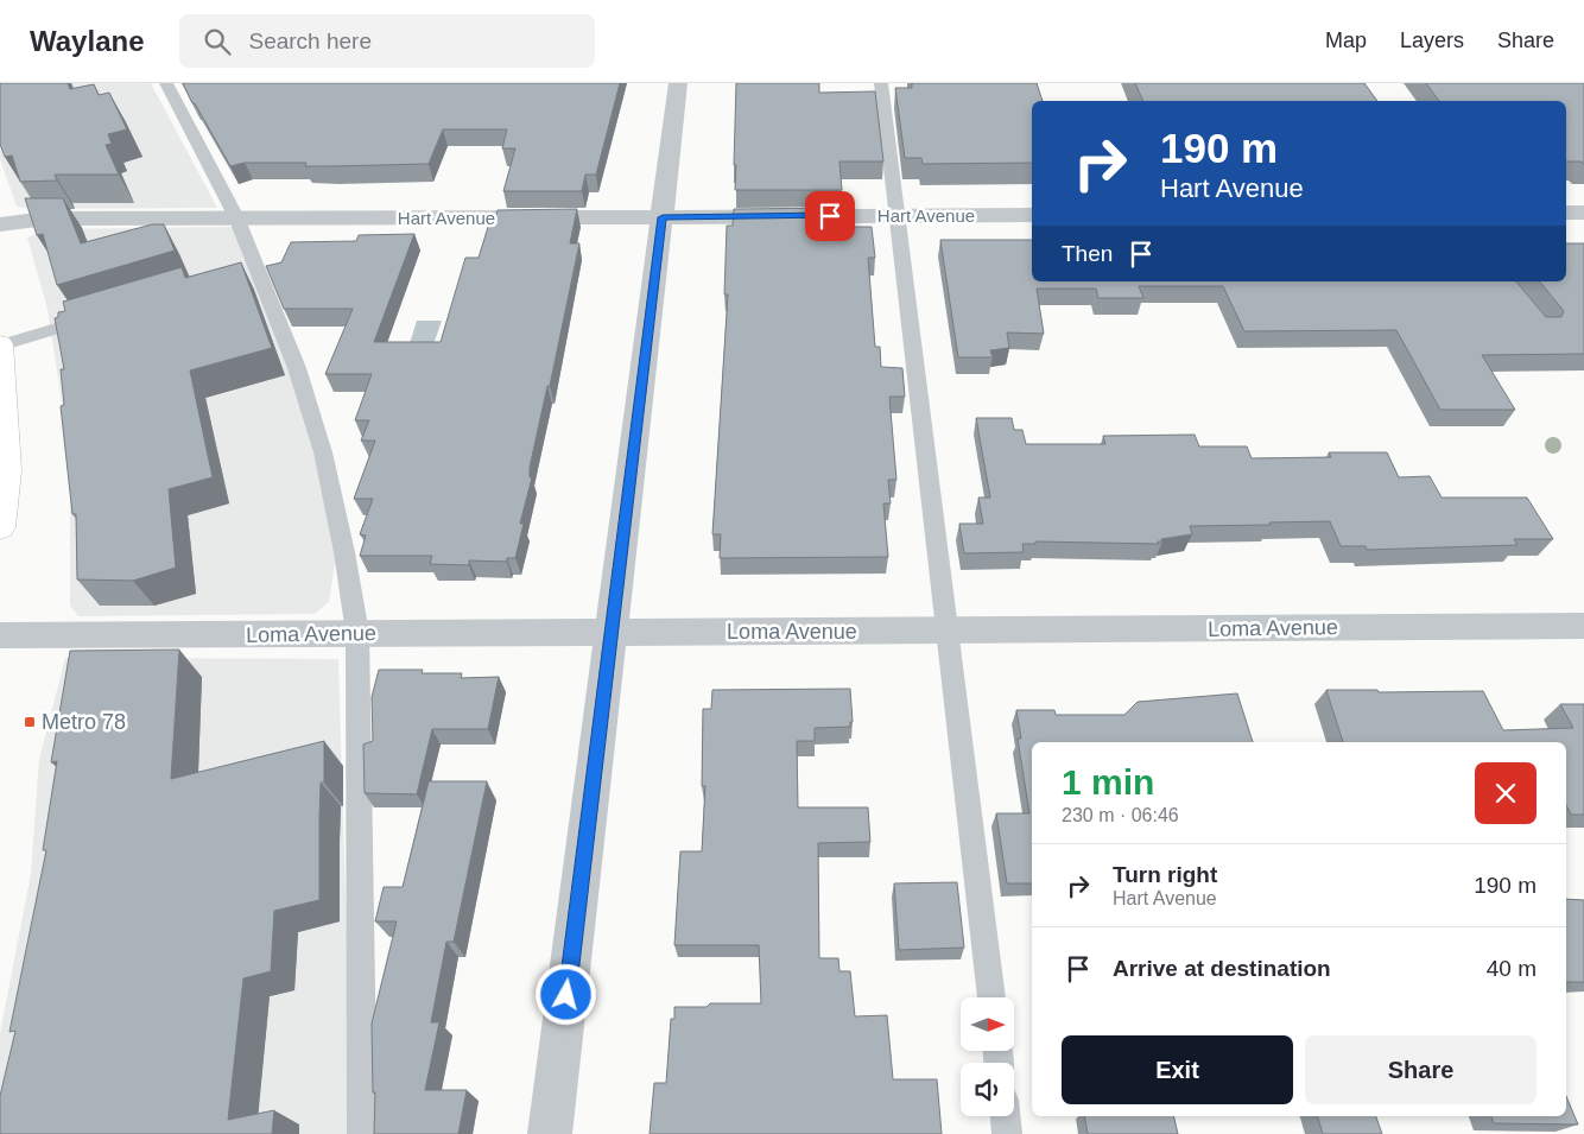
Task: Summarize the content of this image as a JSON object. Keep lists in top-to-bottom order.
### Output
{
  "streets": {
    "street": ["Hart Avenue", "Loma Avenue"]
  },
  "places": {
    "transit": ["Metro 78"]
  },
  "north": "right",
  "page": {
    "header": "Waylane",
    "search": "Search here",
    "nav": ["Map", "Layers", "Share"],
    "turn": ["190 m", "Hart Avenue"],
    "then": "Then",
    "heading": ["1 min", "230 m · 06:46"],
    "list": [
      {
        "name": "Turn right",
        "note": "Hart Avenue",
        "value": "190 m"
      },
      {
        "name": "Arrive at destination",
        "value": "40 m"
      }
    ],
    "buttons": ["Exit", "Share"]
  }
}
